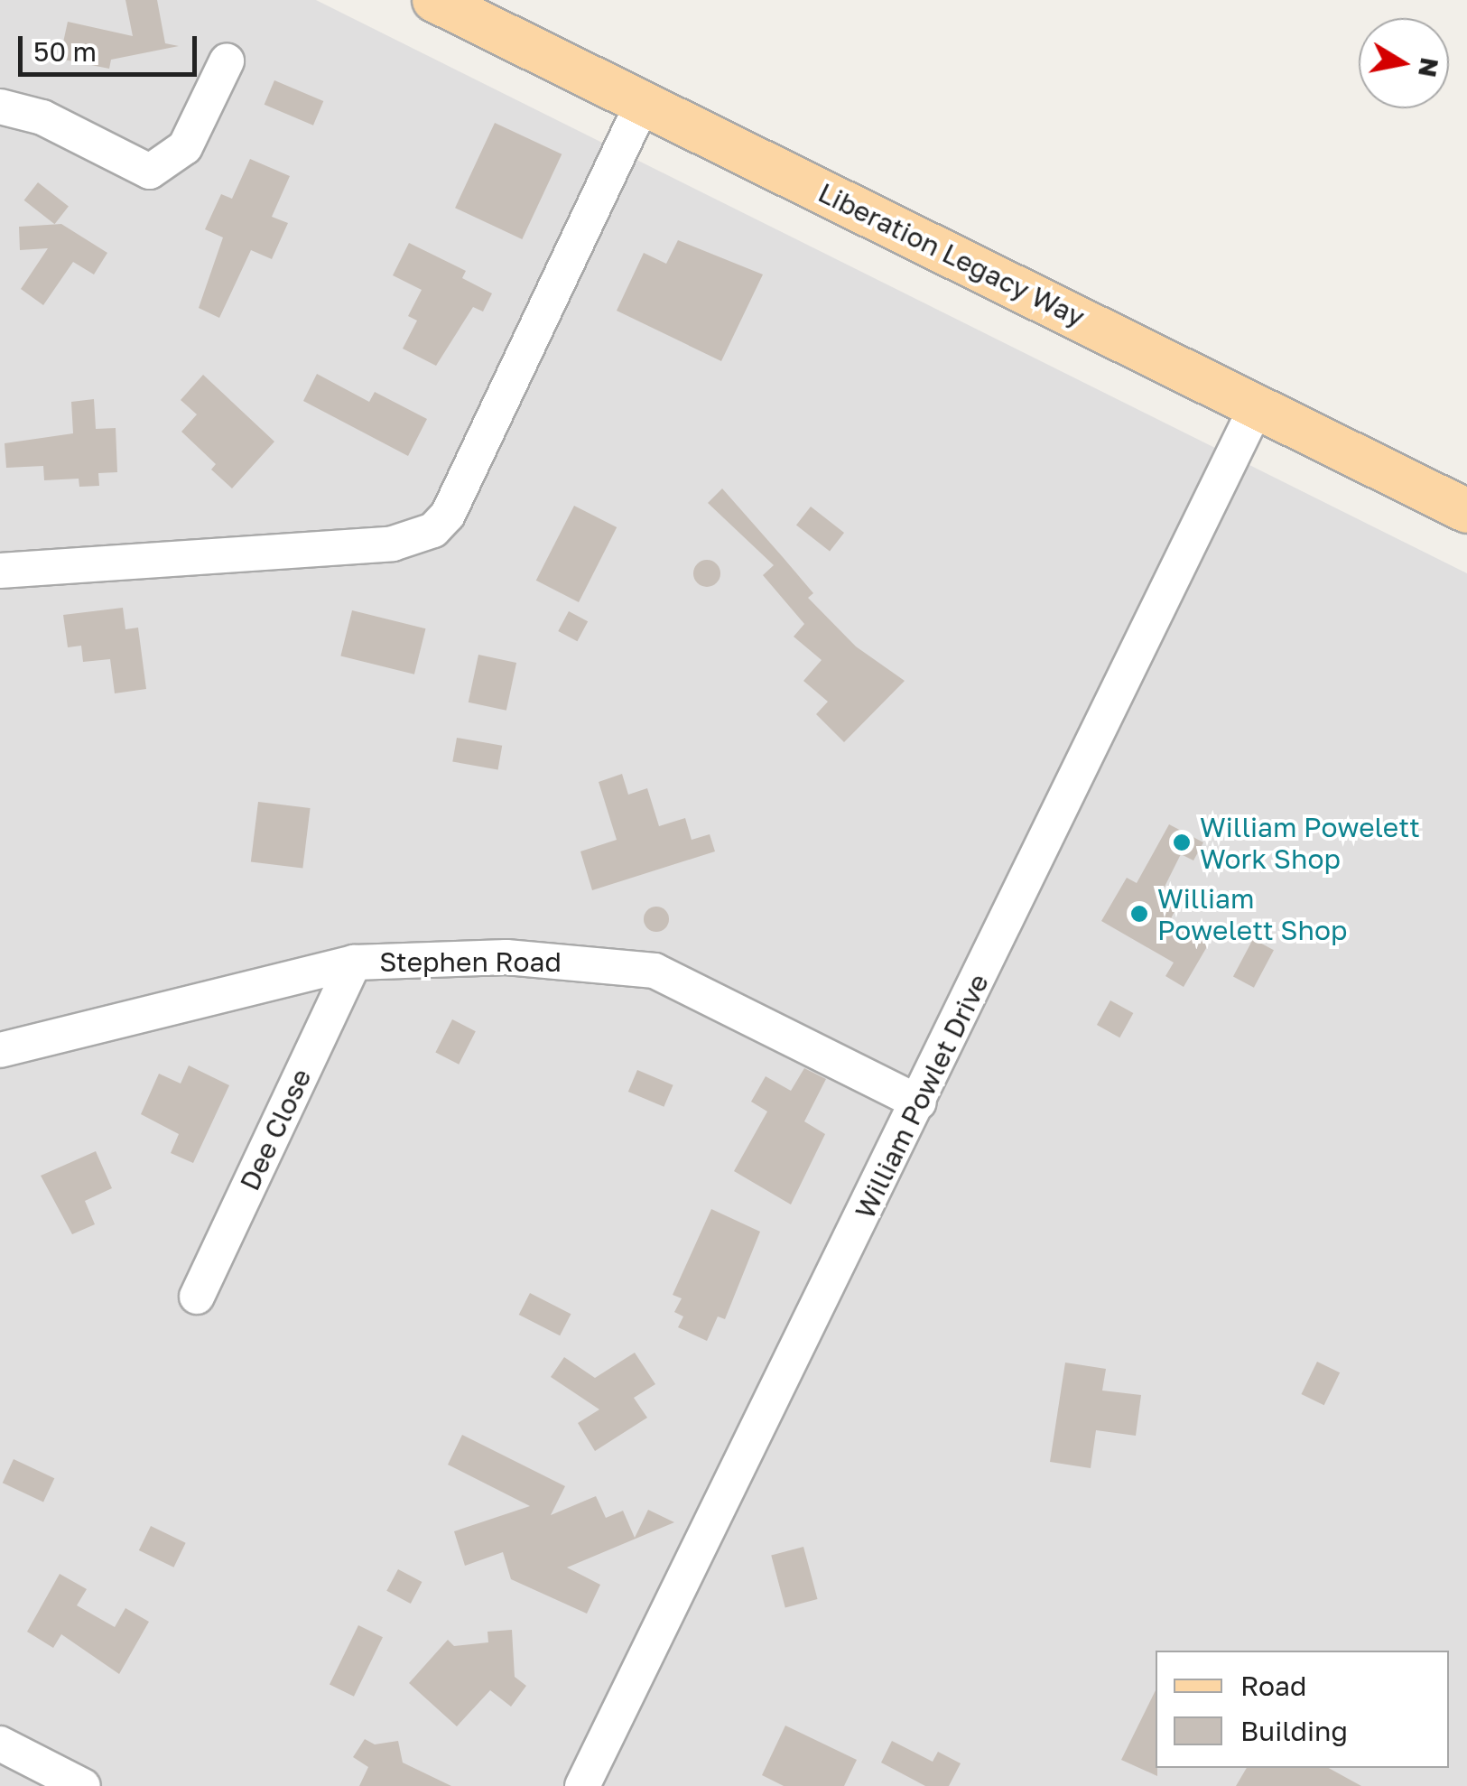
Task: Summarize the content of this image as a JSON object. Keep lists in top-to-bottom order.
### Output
{
  "streets": {
    "main road": ["Liberation Legacy Way"],
    "street": ["Stephen Road", "William Powlet Drive", "Dee Close"]
  },
  "crossings": [
    ["Liberation Legacy Way", "William Powlet Drive"],
    ["Stephen Road", "William Powlet Drive"],
    ["Stephen Road", "Dee Close"]
  ],
  "places": ["William Powelett Work Shop", "William Powelett Shop"],
  "legend": ["Road", "Building"],
  "scale_bar": "50 m",
  "north": "right"
}
